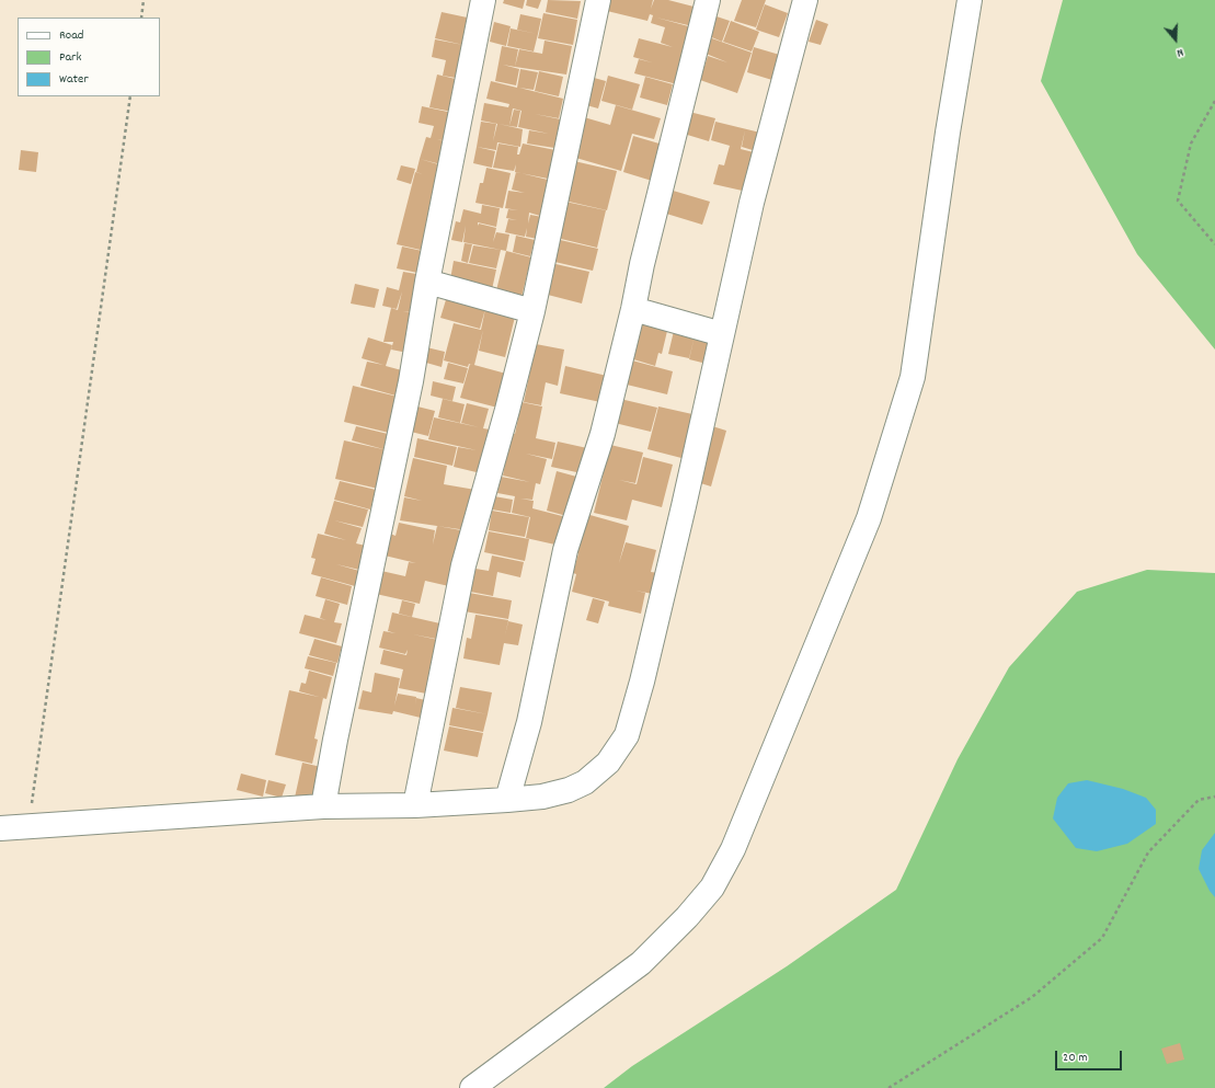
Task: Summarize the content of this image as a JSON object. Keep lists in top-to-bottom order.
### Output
{
  "legend": ["Road", "Park", "Water"],
  "scale_bar": "20 m",
  "north": "bottom"
}
